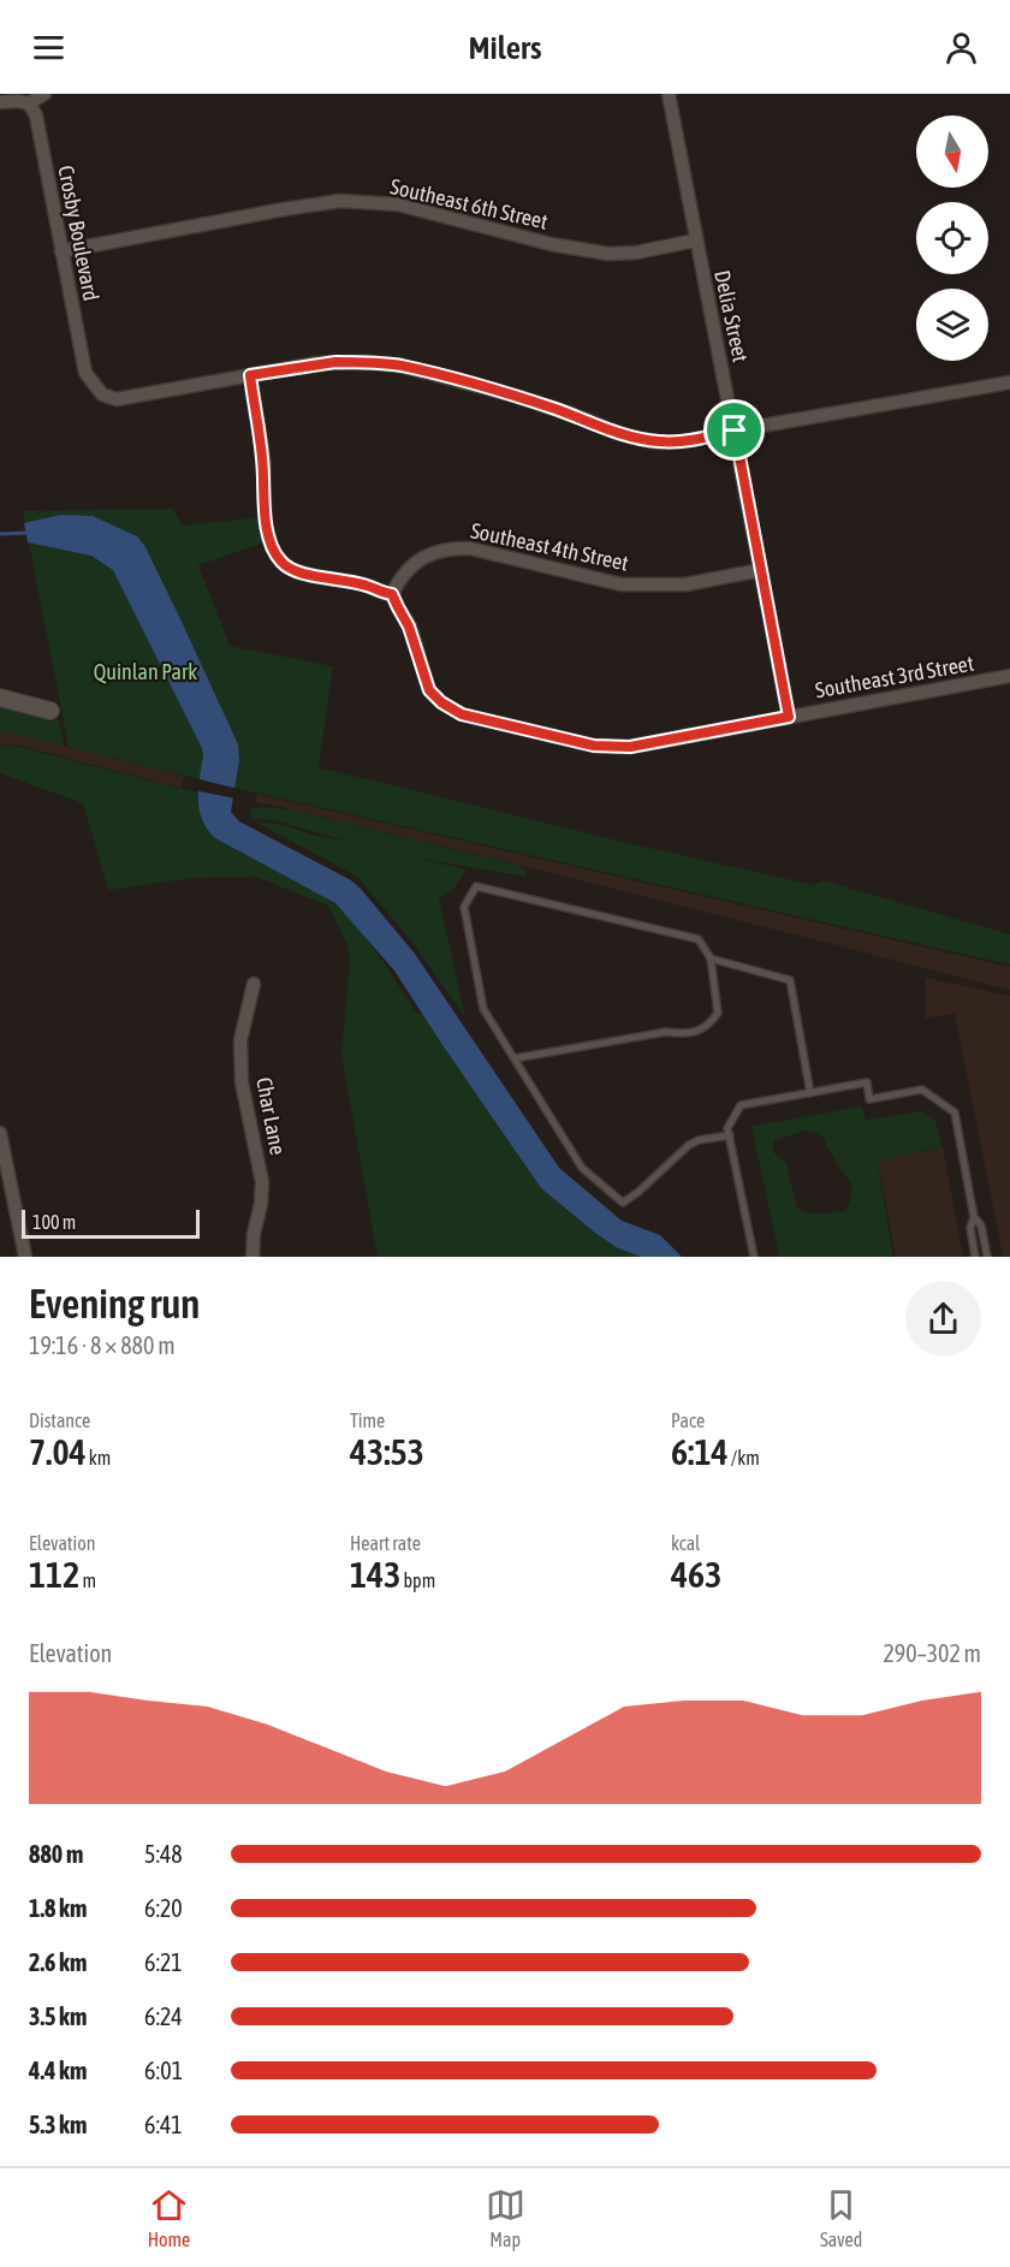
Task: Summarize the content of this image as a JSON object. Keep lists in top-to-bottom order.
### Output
{
  "streets": {
    "street": [
      "Southeast 6th Street",
      "Crosby Boulevard",
      "Delia Street",
      "Southeast 4th Street",
      "Southeast 3rd Street",
      "Char Lane"
    ]
  },
  "crossings": [
    ["Southeast 6th Street", "Crosby Boulevard"],
    ["Southeast 6th Street", "Delia Street"],
    ["Delia Street", "Southeast 4th Street"],
    ["Delia Street", "Southeast 3rd Street"],
    ["Southeast 4th Street", "Southeast 3rd Street"]
  ],
  "parks": ["Quinlan Park"],
  "scale_bar": "100 m",
  "north": "bottom",
  "page": {
    "header": "Milers",
    "scale": "100 m",
    "heading": ["Evening run", "19:16 · 8 × 880 m"],
    "stats": [
      ["Distance", "7.04 km"],
      ["Time", "43:53"],
      ["Pace", "6:14 /km"],
      ["Elevation", "112 m"],
      ["Heart rate", "143 bpm"],
      ["kcal", "463"]
    ],
    "chart": ["Elevation", "290–302 m"],
    "list": [
      {
        "name": "880 m",
        "note": "5:48"
      },
      {
        "name": "1.8 km",
        "note": "6:20"
      },
      {
        "name": "2.6 km",
        "note": "6:21"
      },
      {
        "name": "3.5 km",
        "note": "6:24"
      },
      {
        "name": "4.4 km",
        "note": "6:01"
      },
      {
        "name": "5.3 km",
        "note": "6:41"
      }
    ],
    "tabs": ["Home", "Map", "Saved"]
  }
}
